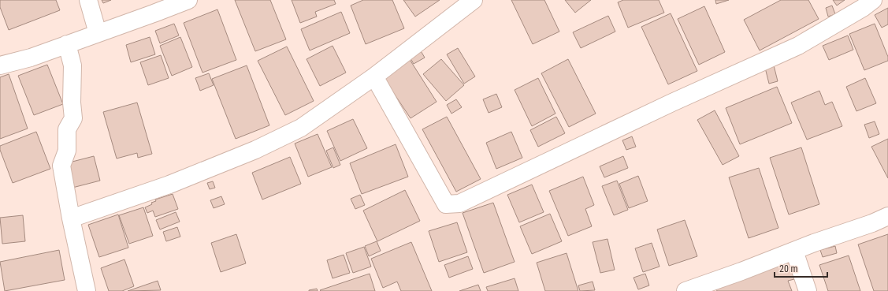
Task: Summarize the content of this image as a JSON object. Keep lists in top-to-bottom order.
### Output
{
  "scale_bar": "20 m"
}
